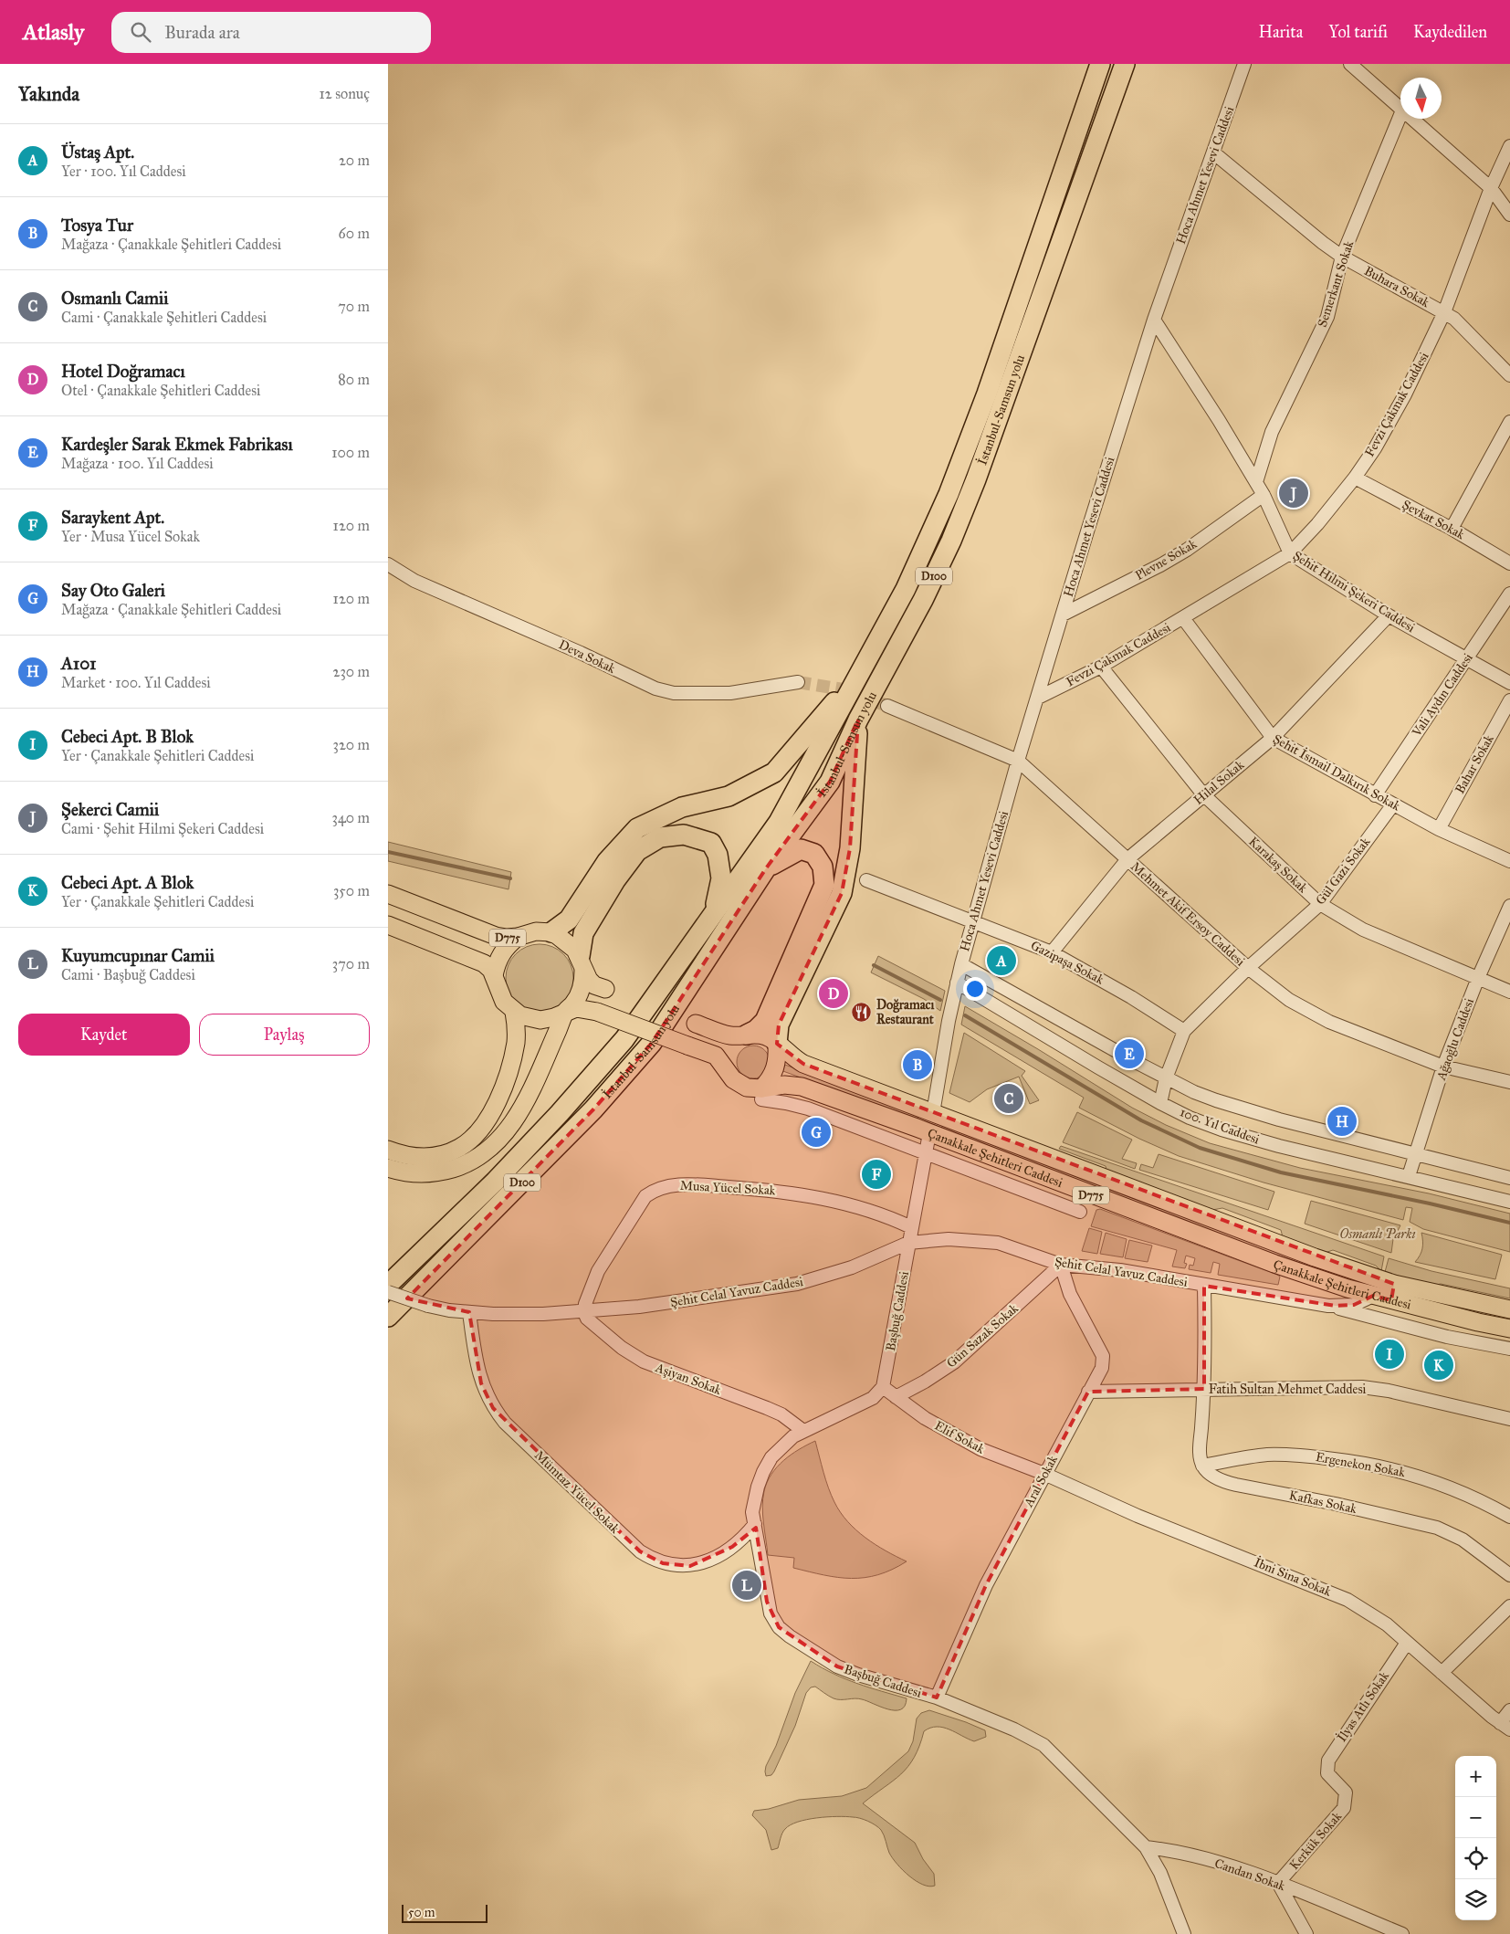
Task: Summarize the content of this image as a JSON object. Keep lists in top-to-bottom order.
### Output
{
  "streets": {
    "highway": ["İstanbul-Samsun yolu", "D100"],
    "main road": ["D775", "Çanakkale Şehitleri Caddesi"],
    "street": [
      "Hoca Ahmet Yesevi Caddesi",
      "Semerkant Sokak",
      "Buhara Sokak",
      "Fevzi Çakmak Caddesi",
      "Şevkat Sokak",
      "Plevne Sokak",
      "Şehit Hilmi Şekeri Caddesi",
      "Deva Sokak",
      "Vali Aydın Caddesi",
      "Bahar Sokak",
      "Şehit İsmail Dalkırık Sokak",
      "Hilal Sokak",
      "Karakaş Sokak",
      "Gül Gazi Sokak",
      "Mehmet Akif Ersoy Caddesi",
      "Gazipaşa Sokak",
      "Ağaoğlu Caddesi",
      "100. Yıl Caddesi",
      "Musa Yücel Sokak",
      "Şehit Celal Yavuz Caddesi",
      "Başbuğ Caddesi",
      "Gün Sazak Sokak",
      "Aşiyan Sokak",
      "Fatih Sultan Mehmet Caddesi",
      "Elif Sokak",
      "Ergenekon Sokak",
      "Aral Sokak",
      "Mümtaz Yücel Sokak",
      "Kafkas Sokak",
      "İbni Sina Sokak",
      "İlyas Atlı Sokak",
      "Kerkük Sokak",
      "Candan Sokak"
    ]
  },
  "crossings": [
    ["Hoca Ahmet Yesevi Caddesi", "Buhara Sokak"],
    ["Hoca Ahmet Yesevi Caddesi", "Fevzi Çakmak Caddesi"],
    ["Hoca Ahmet Yesevi Caddesi", "Plevne Sokak"],
    ["Hoca Ahmet Yesevi Caddesi", "Şehit Hilmi Şekeri Caddesi"],
    ["Hoca Ahmet Yesevi Caddesi", "Mehmet Akif Ersoy Caddesi"],
    ["Hoca Ahmet Yesevi Caddesi", "Gazipaşa Sokak"],
    ["Hoca Ahmet Yesevi Caddesi", "100. Yıl Caddesi"],
    ["Hoca Ahmet Yesevi Caddesi", "Çanakkale Şehitleri Caddesi"],
    ["Semerkant Sokak", "Buhara Sokak"],
    ["Semerkant Sokak", "Şehit Hilmi Şekeri Caddesi"],
    ["Buhara Sokak", "Fevzi Çakmak Caddesi"],
    ["Fevzi Çakmak Caddesi", "Şevkat Sokak"],
    ["Fevzi Çakmak Caddesi", "Şehit Hilmi Şekeri Caddesi"],
    ["Fevzi Çakmak Caddesi", "Şehit İsmail Dalkırık Sokak"],
    ["Fevzi Çakmak Caddesi", "Karakaş Sokak"],
    ["Plevne Sokak", "Şehit Hilmi Şekeri Caddesi"],
    ["Şehit Hilmi Şekeri Caddesi", "Vali Aydın Caddesi"],
    ["Şehit Hilmi Şekeri Caddesi", "Hilal Sokak"],
    ["Vali Aydın Caddesi", "Şehit İsmail Dalkırık Sokak"],
    ["Bahar Sokak", "Şehit İsmail Dalkırık Sokak"],
    ["Şehit İsmail Dalkırık Sokak", "Hilal Sokak"],
    ["Şehit İsmail Dalkırık Sokak", "Gül Gazi Sokak"],
    ["Hilal Sokak", "Karakaş Sokak"],
    ["Hilal Sokak", "Mehmet Akif Ersoy Caddesi"],
    ["Hilal Sokak", "Gazipaşa Sokak"],
    ["Karakaş Sokak", "Gül Gazi Sokak"],
    ["Karakaş Sokak", "Ağaoğlu Caddesi"],
    ["Gül Gazi Sokak", "Mehmet Akif Ersoy Caddesi"],
    ["Gül Gazi Sokak", "Gazipaşa Sokak"],
    ["Gül Gazi Sokak", "100. Yıl Caddesi"],
    ["Mehmet Akif Ersoy Caddesi", "Ağaoğlu Caddesi"],
    ["D775", "Çanakkale Şehitleri Caddesi"],
    ["Ağaoğlu Caddesi", "100. Yıl Caddesi"],
    ["Çanakkale Şehitleri Caddesi", "Şehit Celal Yavuz Caddesi"],
    ["Çanakkale Şehitleri Caddesi", "Başbuğ Caddesi"],
    ["Musa Yücel Sokak", "Şehit Celal Yavuz Caddesi"],
    ["Musa Yücel Sokak", "Başbuğ Caddesi"],
    ["Musa Yücel Sokak", "Aşiyan Sokak"],
    ["Şehit Celal Yavuz Caddesi", "Başbuğ Caddesi"],
    ["Şehit Celal Yavuz Caddesi", "Gün Sazak Sokak"],
    ["Şehit Celal Yavuz Caddesi", "Aşiyan Sokak"],
    ["Şehit Celal Yavuz Caddesi", "Aral Sokak"],
    ["Şehit Celal Yavuz Caddesi", "Mümtaz Yücel Sokak"],
    ["Başbuğ Caddesi", "Aşiyan Sokak"],
    ["Başbuğ Caddesi", "Elif Sokak"],
    ["Başbuğ Caddesi", "Aral Sokak"],
    ["Başbuğ Caddesi", "Mümtaz Yücel Sokak"],
    ["Başbuğ Caddesi", "Candan Sokak"],
    ["Gün Sazak Sokak", "Elif Sokak"],
    ["Gün Sazak Sokak", "Aral Sokak"],
    ["Fatih Sultan Mehmet Caddesi", "Aral Sokak"],
    ["Elif Sokak", "Aral Sokak"],
    ["Elif Sokak", "İbni Sina Sokak"],
    ["Ergenekon Sokak", "Kafkas Sokak"],
    ["Aral Sokak", "İbni Sina Sokak"],
    ["İbni Sina Sokak", "İlyas Atlı Sokak"],
    ["İlyas Atlı Sokak", "Kerkük Sokak"],
    ["Kerkük Sokak", "Candan Sokak"]
  ],
  "parks": ["Osmanlı Parkı"],
  "places": {
    "restaurant": ["Doğramacı Restaurant"]
  },
  "scale_bar": "50 m",
  "north": "bottom",
  "page": {
    "header": "Atlasly",
    "search": "Burada ara",
    "nav": ["Harita", "Yol tarifi", "Kaydedilen"],
    "heading": ["Yakında", "12 sonuç"],
    "list": [
      {
        "mark": "A",
        "name": "Üstaş Apt.",
        "note": "Yer · 100. Yıl Caddesi",
        "value": "20 m"
      },
      {
        "mark": "B",
        "name": "Tosya Tur",
        "note": "Mağaza · Çanakkale Şehitleri Caddesi",
        "value": "60 m"
      },
      {
        "mark": "C",
        "name": "Osmanlı Camii",
        "note": "Cami · Çanakkale Şehitleri Caddesi",
        "value": "70 m"
      },
      {
        "mark": "D",
        "name": "Hotel Doğramacı",
        "note": "Otel · Çanakkale Şehitleri Caddesi",
        "value": "80 m"
      },
      {
        "mark": "E",
        "name": "Kardeşler Sarak Ekmek Fabrikası",
        "note": "Mağaza · 100. Yıl Caddesi",
        "value": "100 m"
      },
      {
        "mark": "F",
        "name": "Saraykent Apt.",
        "note": "Yer · Musa Yücel Sokak",
        "value": "120 m"
      },
      {
        "mark": "G",
        "name": "Say Oto Galeri",
        "note": "Mağaza · Çanakkale Şehitleri Caddesi",
        "value": "120 m"
      },
      {
        "mark": "H",
        "name": "A101",
        "note": "Market · 100. Yıl Caddesi",
        "value": "230 m"
      },
      {
        "mark": "I",
        "name": "Cebeci Apt. B Blok",
        "note": "Yer · Çanakkale Şehitleri Caddesi",
        "value": "320 m"
      },
      {
        "mark": "J",
        "name": "Şekerci Camii",
        "note": "Cami · Şehit Hilmi Şekeri Caddesi",
        "value": "340 m"
      },
      {
        "mark": "K",
        "name": "Cebeci Apt. A Blok",
        "note": "Yer · Çanakkale Şehitleri Caddesi",
        "value": "350 m"
      },
      {
        "mark": "L",
        "name": "Kuyumcupınar Camii",
        "note": "Cami · Başbuğ Caddesi",
        "value": "370 m"
      }
    ],
    "pins": [
      "J",
      "A",
      "D",
      "E",
      "B",
      "C",
      "H",
      "G",
      "F",
      "I",
      "K",
      "L"
    ],
    "buttons": ["Kaydet", "Paylaş"],
    "map_buttons": ["+", "−"],
    "scale": "50 m"
  }
}
